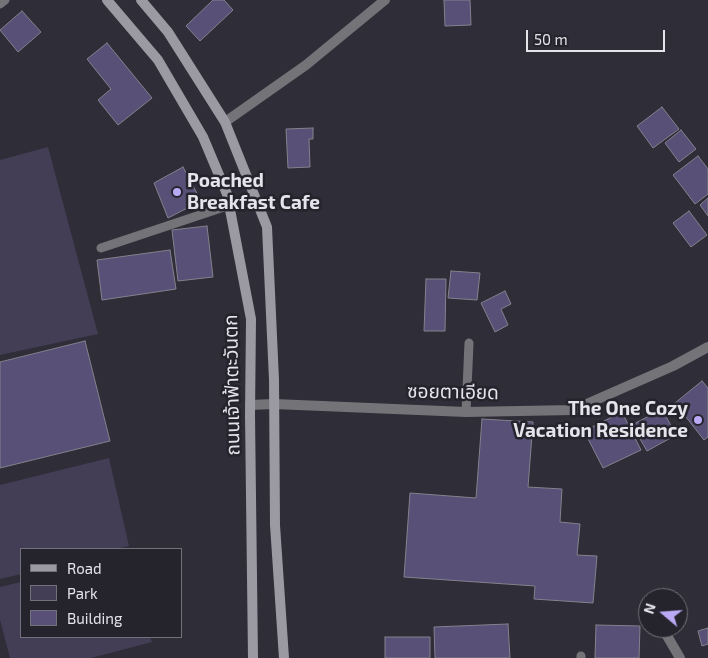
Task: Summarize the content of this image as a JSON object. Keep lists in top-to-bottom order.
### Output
{
  "streets": {
    "main road": ["ถนนเจ้าฟ้าตะวันตก"],
    "street": ["ซอยตาเอียด"]
  },
  "crossings": [
    ["ถนนเจ้าฟ้าตะวันตก", "ซอยตาเอียด"]
  ],
  "places": ["Poached Breakfast Cafe", "The One Cozy Vacation Residence"],
  "legend": ["Road", "Park", "Building"],
  "scale_bar": "50 m",
  "north": "left"
}
